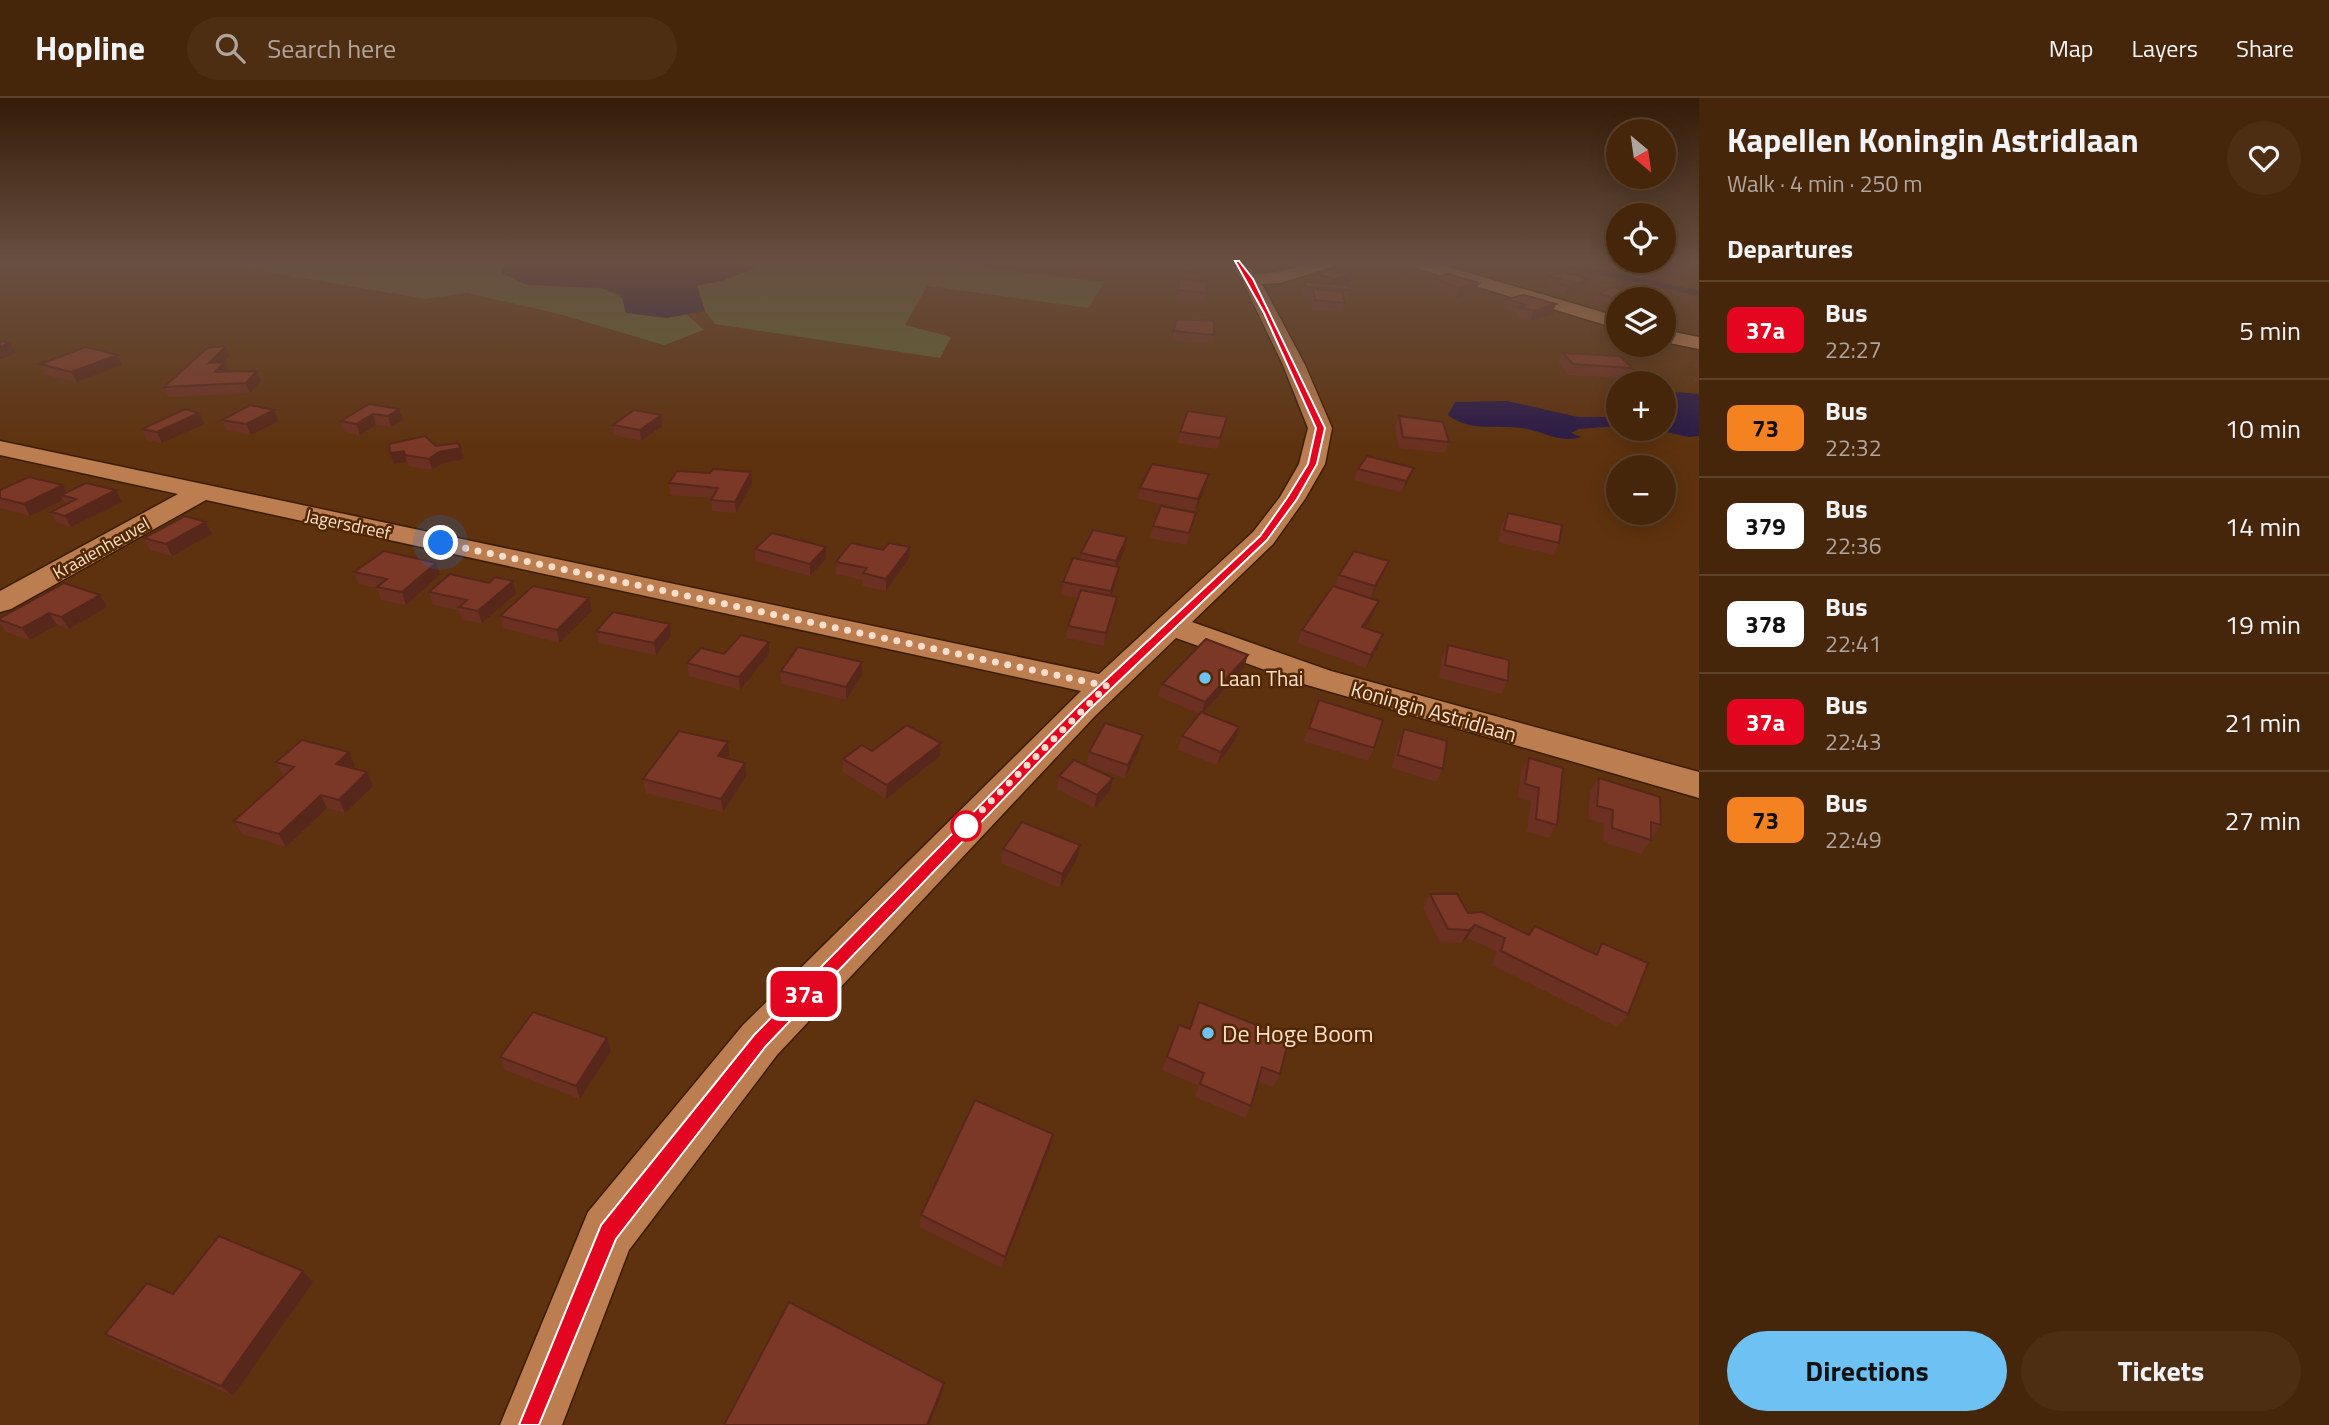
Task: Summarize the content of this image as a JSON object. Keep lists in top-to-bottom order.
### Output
{
  "streets": {
    "street": ["Jagersdreef", "Kraaienheuvel", "Koningin Astridlaan"]
  },
  "crossings": [
    ["Jagersdreef", "Kraaienheuvel"]
  ],
  "places": ["Laan Thai", "De Hoge Boom"],
  "lines": ["bus line 37a"],
  "north": "bottom right",
  "page": {
    "header": "Hopline",
    "search": "Search here",
    "nav": ["Map", "Layers", "Share"],
    "on_map": "37a",
    "heading": [
      ["Kapellen Koningin Astridlaan", "Walk · 4 min · 250 m"],
      "Departures"
    ],
    "map_buttons": ["+", "−"],
    "list": [
      {
        "mark": "37a",
        "name": "Bus",
        "note": "22:27",
        "value": "5 min"
      },
      {
        "mark": "73",
        "name": "Bus",
        "note": "22:32",
        "value": "10 min"
      },
      {
        "mark": "379",
        "name": "Bus",
        "note": "22:36",
        "value": "14 min"
      },
      {
        "mark": "378",
        "name": "Bus",
        "note": "22:41",
        "value": "19 min"
      },
      {
        "mark": "37a",
        "name": "Bus",
        "note": "22:43",
        "value": "21 min"
      },
      {
        "mark": "73",
        "name": "Bus",
        "note": "22:49",
        "value": "27 min"
      }
    ],
    "buttons": ["Directions", "Tickets"]
  }
}
